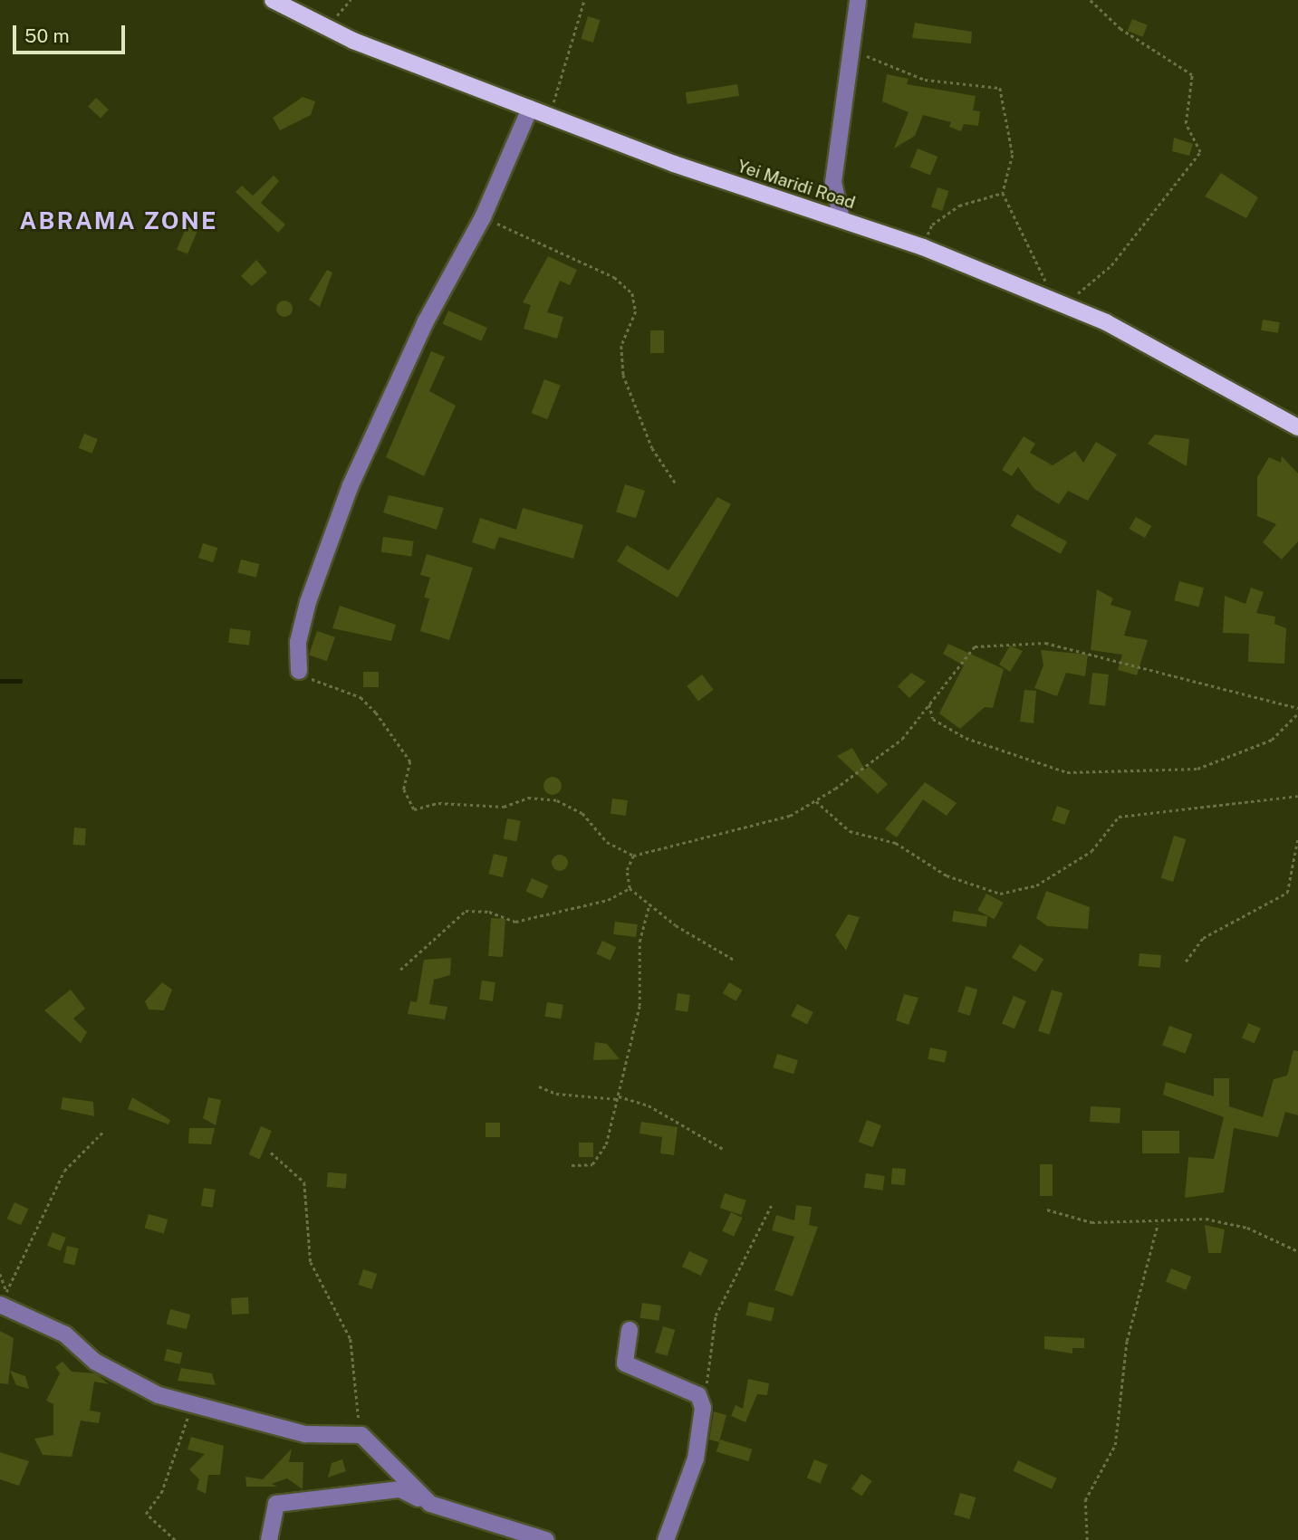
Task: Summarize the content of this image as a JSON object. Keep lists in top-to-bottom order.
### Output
{
  "streets": {
    "main road": ["Yei Maridi Road"]
  },
  "districts": ["ABRAMA ZONE"],
  "scale_bar": "50 m"
}
